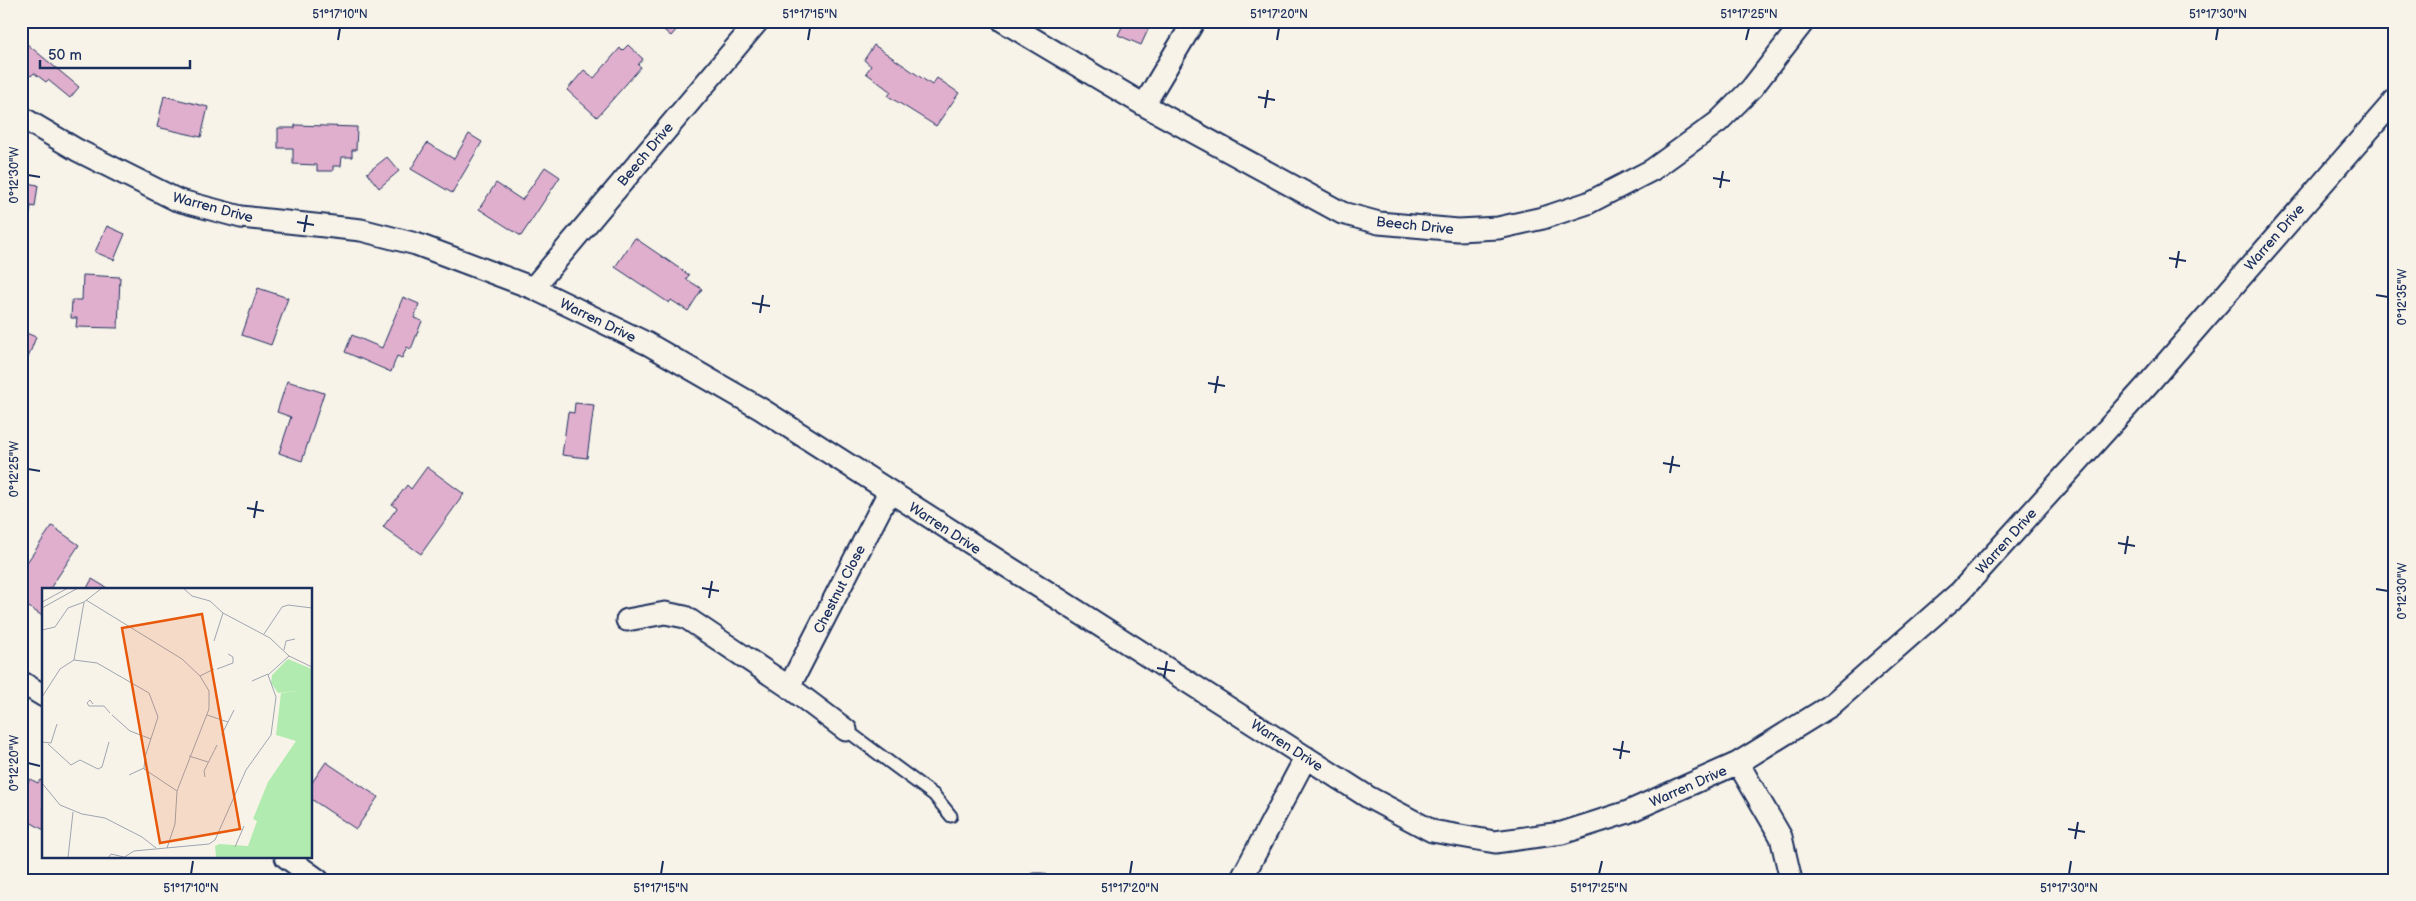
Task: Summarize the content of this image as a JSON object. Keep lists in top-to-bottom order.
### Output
{
  "streets": {
    "street": ["Beech Drive", "Warren Drive", "Chestnut Close"]
  },
  "crossings": [
    ["Beech Drive", "Warren Drive"],
    ["Warren Drive", "Chestnut Close"]
  ],
  "scale_bar": "50 m",
  "coordinates": [
    "51°17'10\"N",
    "51°17'15\"N",
    "51°17'20\"N",
    "51°17'25\"N",
    "51°17'30\"N",
    "0°12'30\"W",
    "0°12'35\"W",
    "0°12'25\"W",
    "0°12'20\"W"
  ]
}
